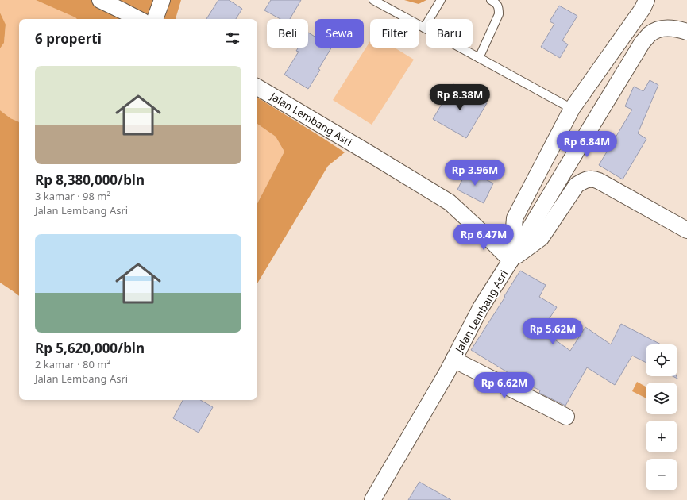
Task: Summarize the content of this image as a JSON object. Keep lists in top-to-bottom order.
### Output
{
  "streets": {
    "street": ["Jalan Lembang Asri"]
  },
  "page": {
    "chip": [
      "Beli",
      "Sewa",
      "Filter",
      "Baru"
    ],
    "heading": "6 properti",
    "list": [
      {
        "name": "Rp 8,380,000/bln",
        "note": "3 kamar · 98 m² · Jalan Lembang Asri"
      },
      {
        "name": "Rp 5,620,000/bln",
        "note": "2 kamar · 80 m² · Jalan Lembang Asri"
      }
    ],
    "price": [
      "Rp 8.38M",
      "Rp 6.84M",
      "Rp 3.96M",
      "Rp 6.47M",
      "Rp 5.62M",
      "Rp 6.62M"
    ],
    "map_buttons": ["+", "−"]
  }
}
